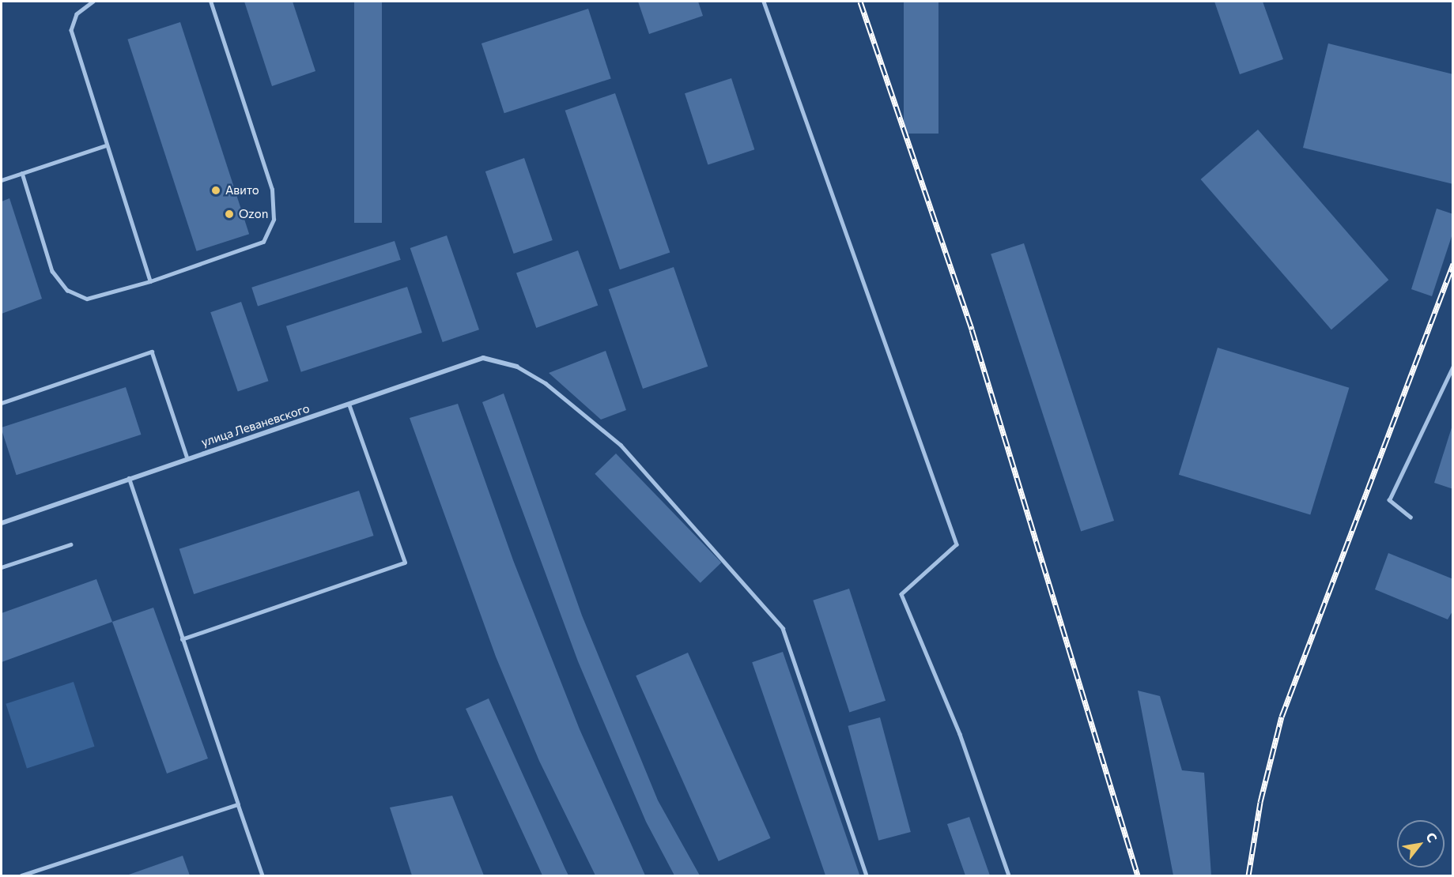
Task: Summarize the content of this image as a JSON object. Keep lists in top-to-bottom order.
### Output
{
  "streets": {
    "street": ["улица Леваневского"]
  },
  "places": ["Авито", "Ozon"],
  "north": "top right"
}
